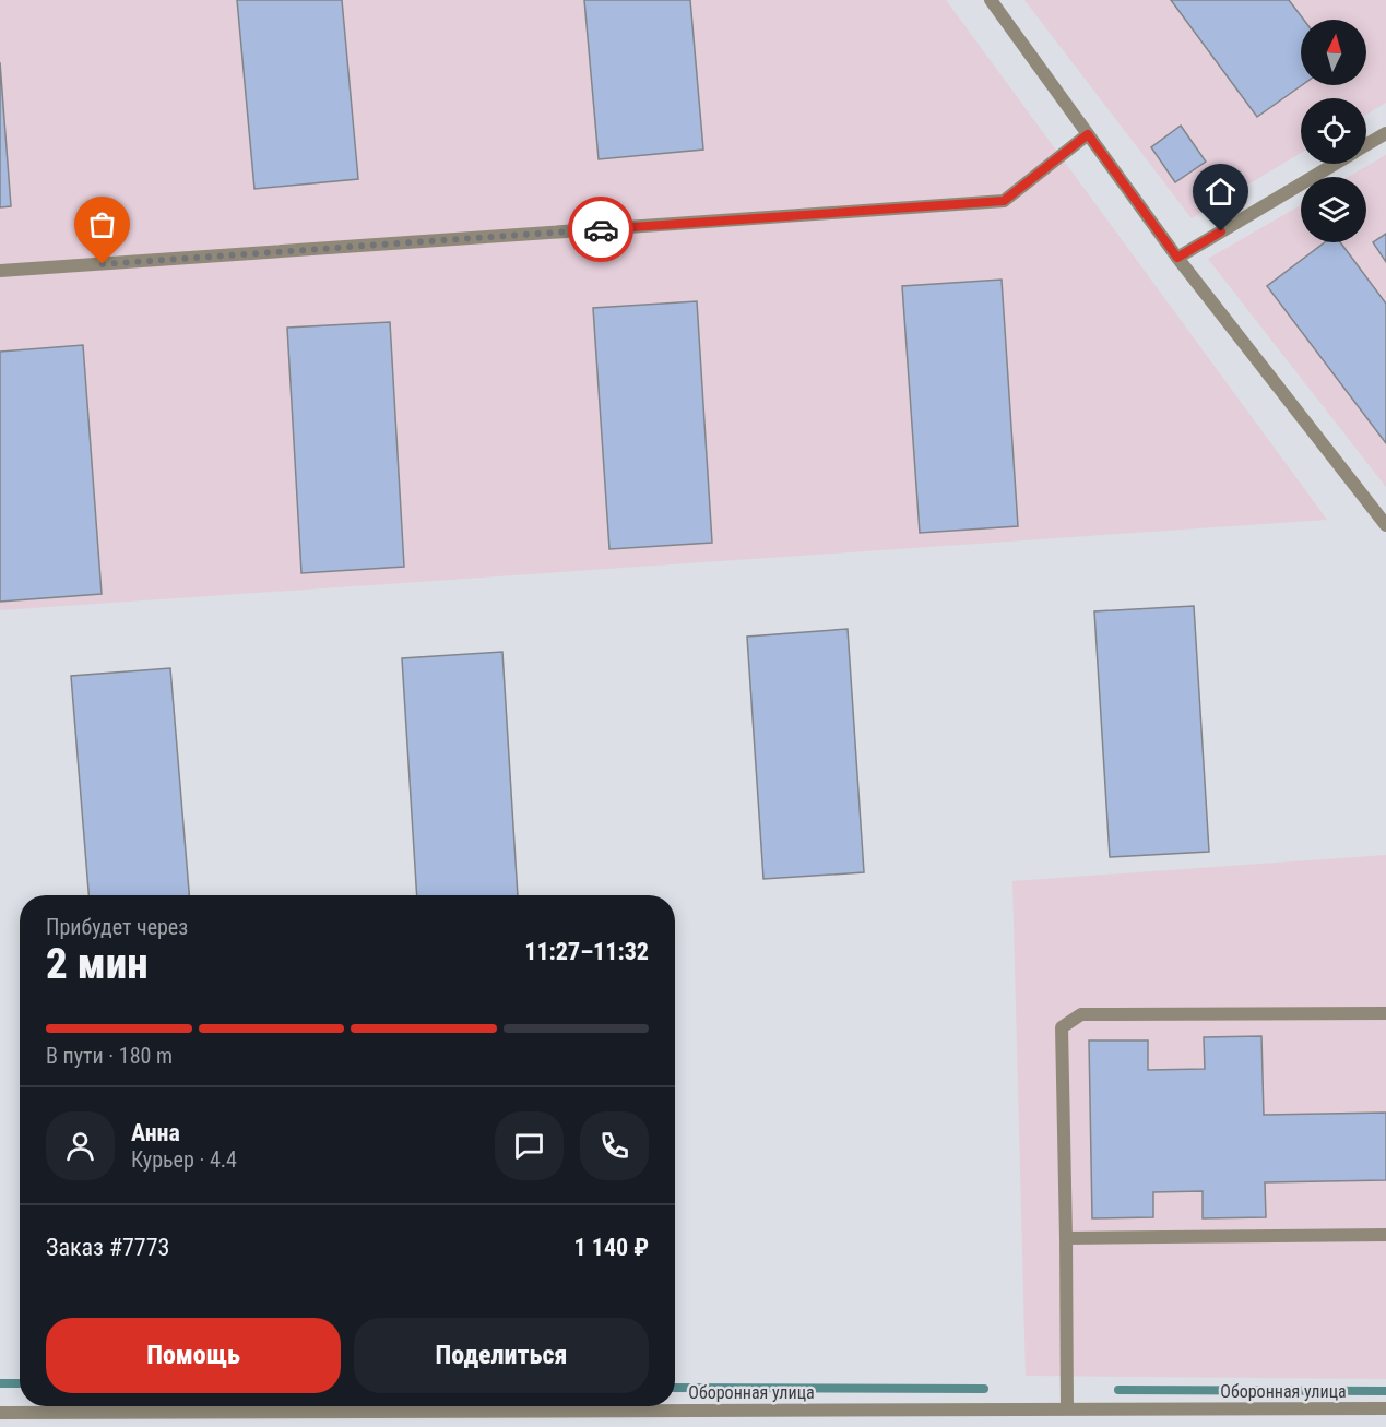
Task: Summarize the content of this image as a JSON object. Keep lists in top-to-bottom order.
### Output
{
  "streets": {
    "street": ["Оборонная улица"]
  },
  "north": "top",
  "page": {
    "heading": ["2 мин", "Прибудет через", "11:27–11:32"],
    "panel": [
      "Анна",
      "Курьер · 4.4",
      "Заказ #7773",
      "1 140 ₽"
    ],
    "bar": "В пути · 180 m",
    "buttons": ["Помощь", "Поделиться"]
  }
}
